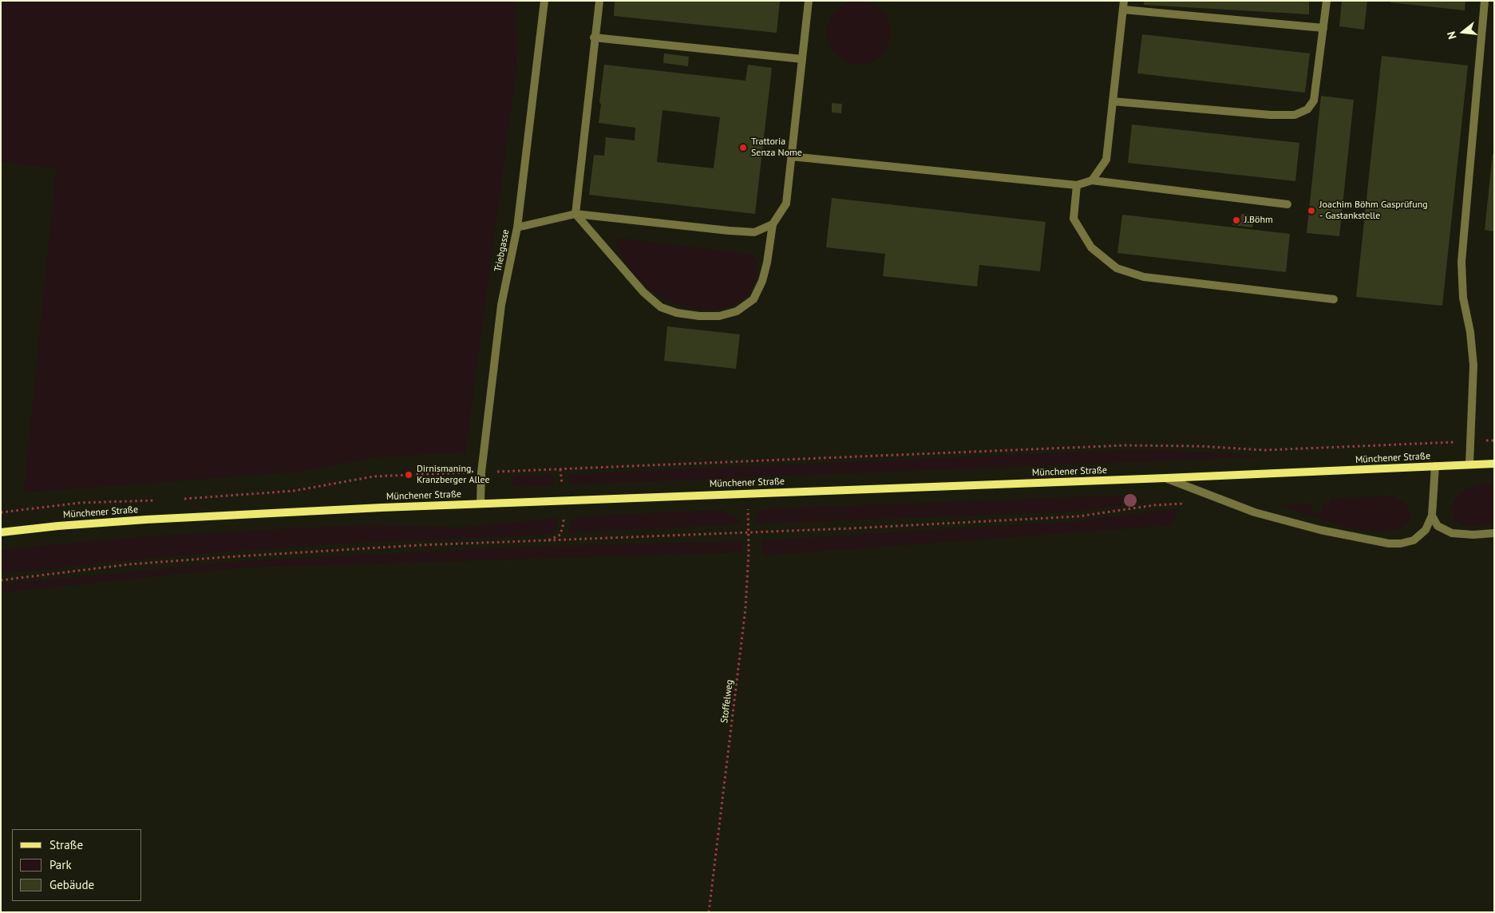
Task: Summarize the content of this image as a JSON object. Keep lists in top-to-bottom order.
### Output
{
  "streets": {
    "main road": ["Münchener Straße"],
    "street": ["Triebgasse"],
    "path": ["Stoffelweg"]
  },
  "crossings": [
    ["Triebgasse", "Münchener Straße"],
    ["Münchener Straße", "Stoffelweg"]
  ],
  "places": [
    "Trattoria Senza Nome",
    "Joachim Böhm Gasprüfung - Gastankstelle",
    "J.Böhm",
    "Dirnismaning, Kranzberger Allee"
  ],
  "legend": ["Straße", "Park", "Gebäude"],
  "north": "left"
}
